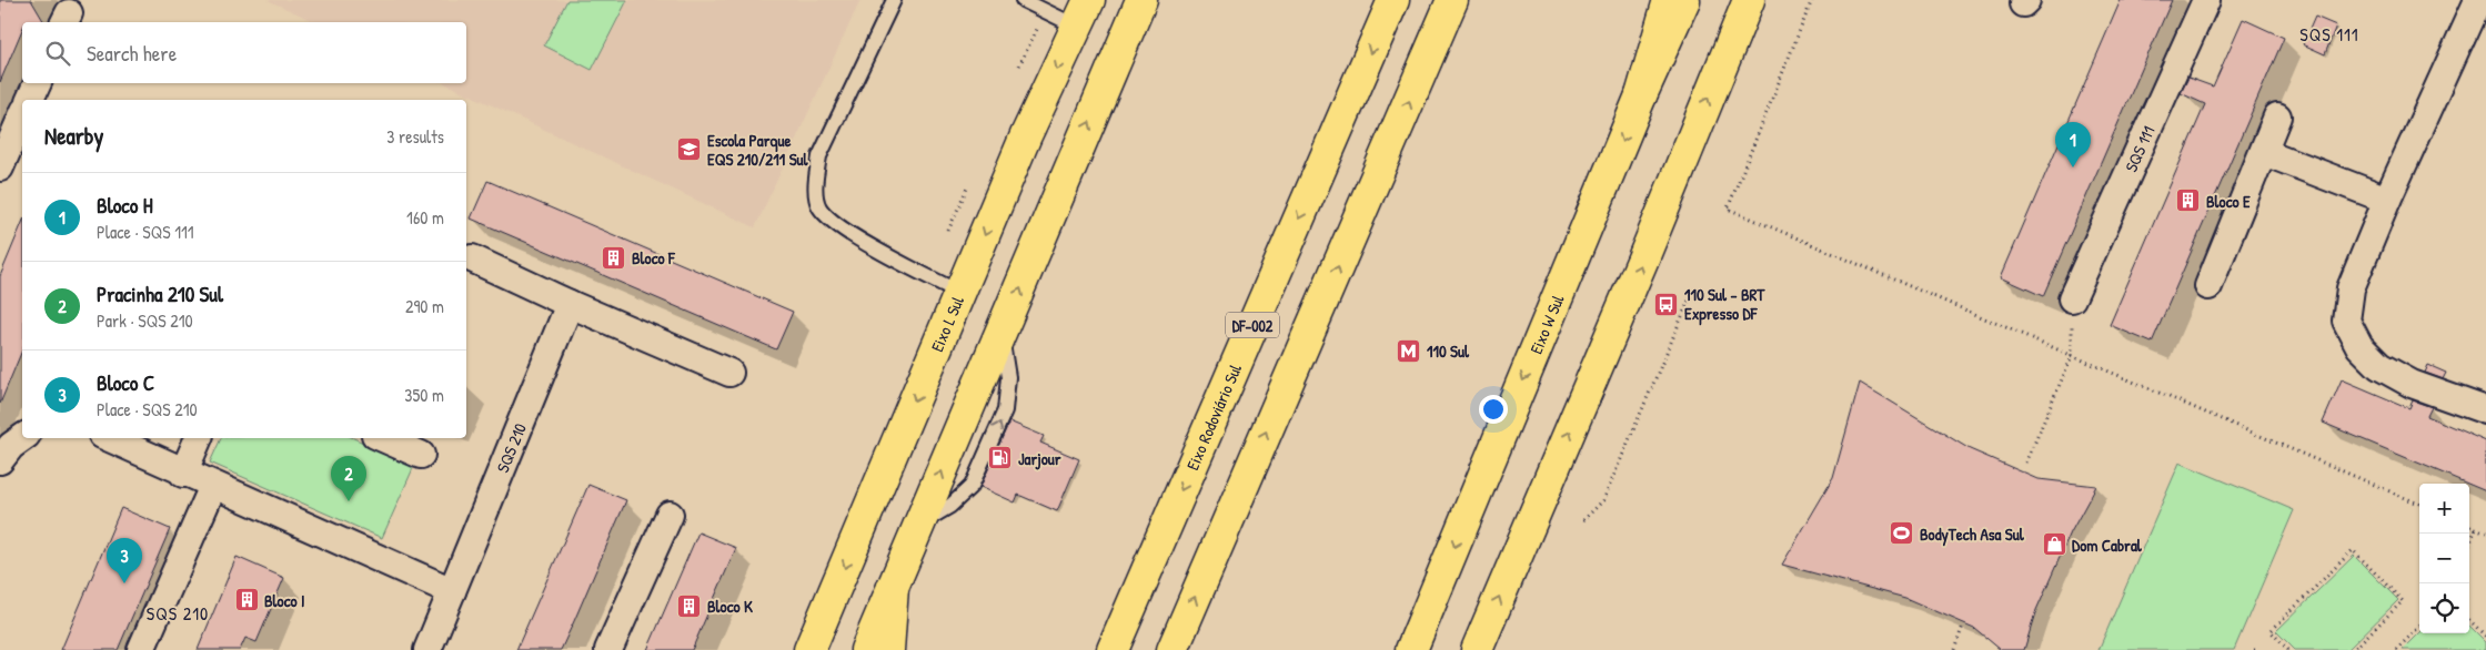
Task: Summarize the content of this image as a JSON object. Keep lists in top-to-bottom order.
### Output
{
  "streets": {
    "main road": [
      "Eixo L Sul",
      "DF-002",
      "Eixo W Sul",
      "Eixo Rodoviário Sul"
    ],
    "street": ["SQS 111", "SQS 210"]
  },
  "districts": ["SQS 111", "SQS 210"],
  "places": {
    "school or university": ["Escola Parque EQS 210/211 Sul"],
    "building": [
      "Bloco E",
      "Bloco F",
      "Bloco I",
      "Bloco K"
    ],
    "bus stop": ["110 Sul - BRT Expresso DF"],
    "metro station": ["110 Sul"],
    "fuel station": ["Jarjour"],
    "sports": ["BodyTech Asa Sul"],
    "shop": ["Dom Cabral"]
  },
  "page": {
    "search": "Search here",
    "heading": ["Nearby", "3 results"],
    "pins": ["1", "2", "3"],
    "list": [
      {
        "mark": "1",
        "name": "Bloco H",
        "note": "Place · SQS 111",
        "value": "160 m"
      },
      {
        "mark": "2",
        "name": "Pracinha 210 Sul",
        "note": "Park · SQS 210",
        "value": "290 m"
      },
      {
        "mark": "3",
        "name": "Bloco C",
        "note": "Place · SQS 210",
        "value": "350 m"
      }
    ],
    "map_buttons": ["+", "−"]
  }
}
